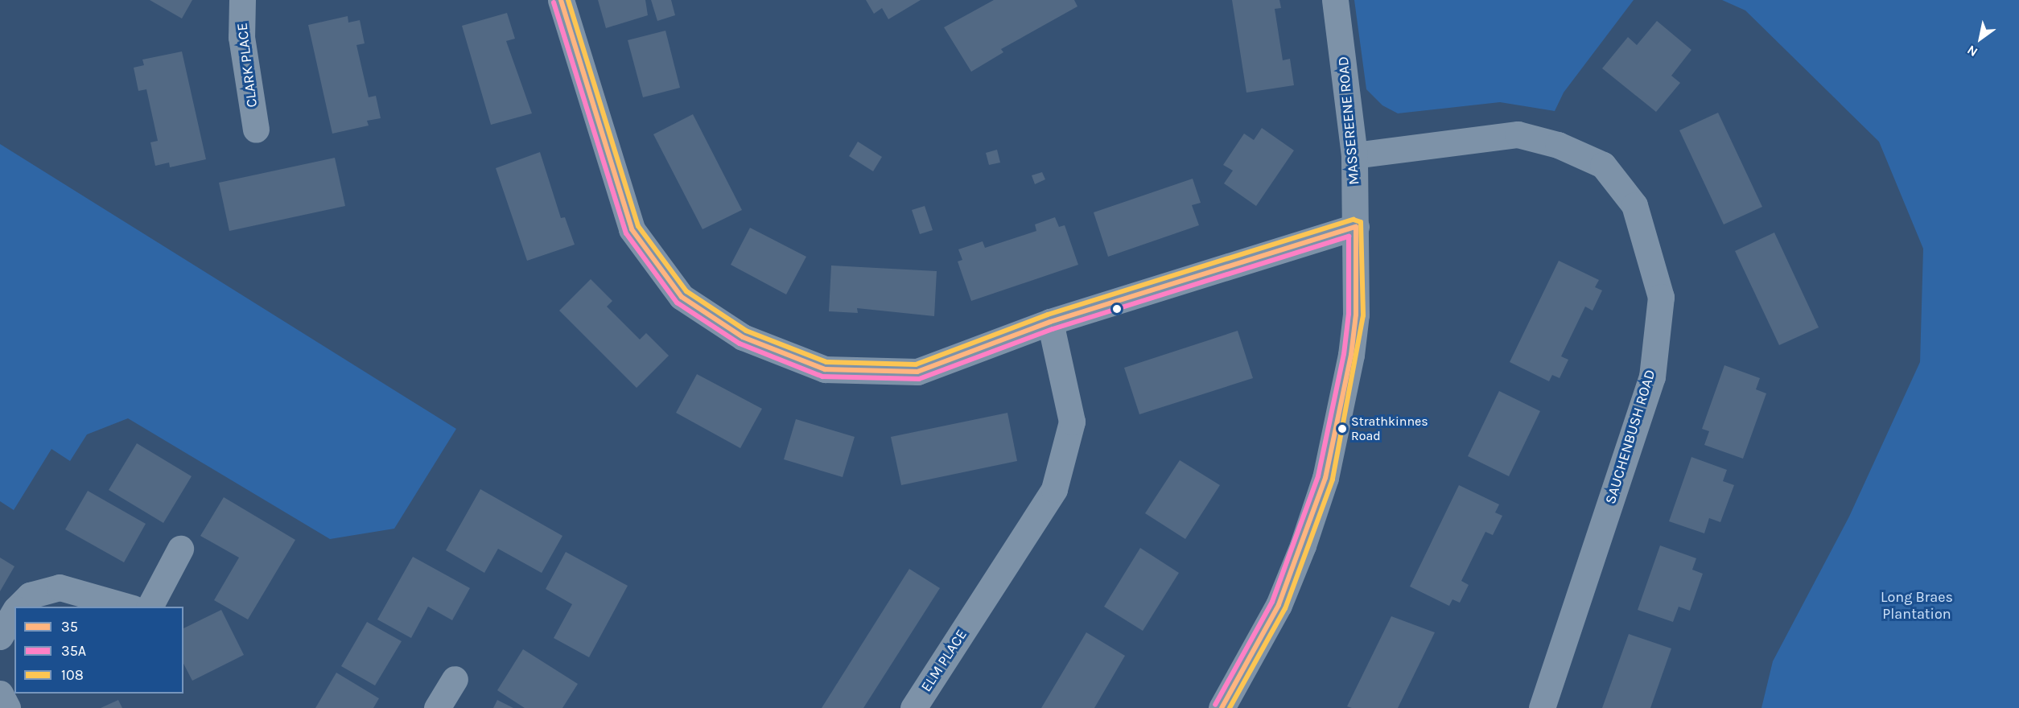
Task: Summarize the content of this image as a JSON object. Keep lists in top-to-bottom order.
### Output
{
  "streets": {
    "street": [
      "CLARK PLACE",
      "MASSEREENE ROAD",
      "SAUCHENBUSH ROAD",
      "ELM PLACE"
    ]
  },
  "crossings": [
    ["MASSEREENE ROAD", "SAUCHENBUSH ROAD"]
  ],
  "parks": ["Long Braes Plantation"],
  "places": ["Strathkinnes Road"],
  "lines": ["transit line 35", "transit line 108", "transit line 35A"],
  "legend": ["35", "35A", "108"],
  "north": "bottom left"
}
